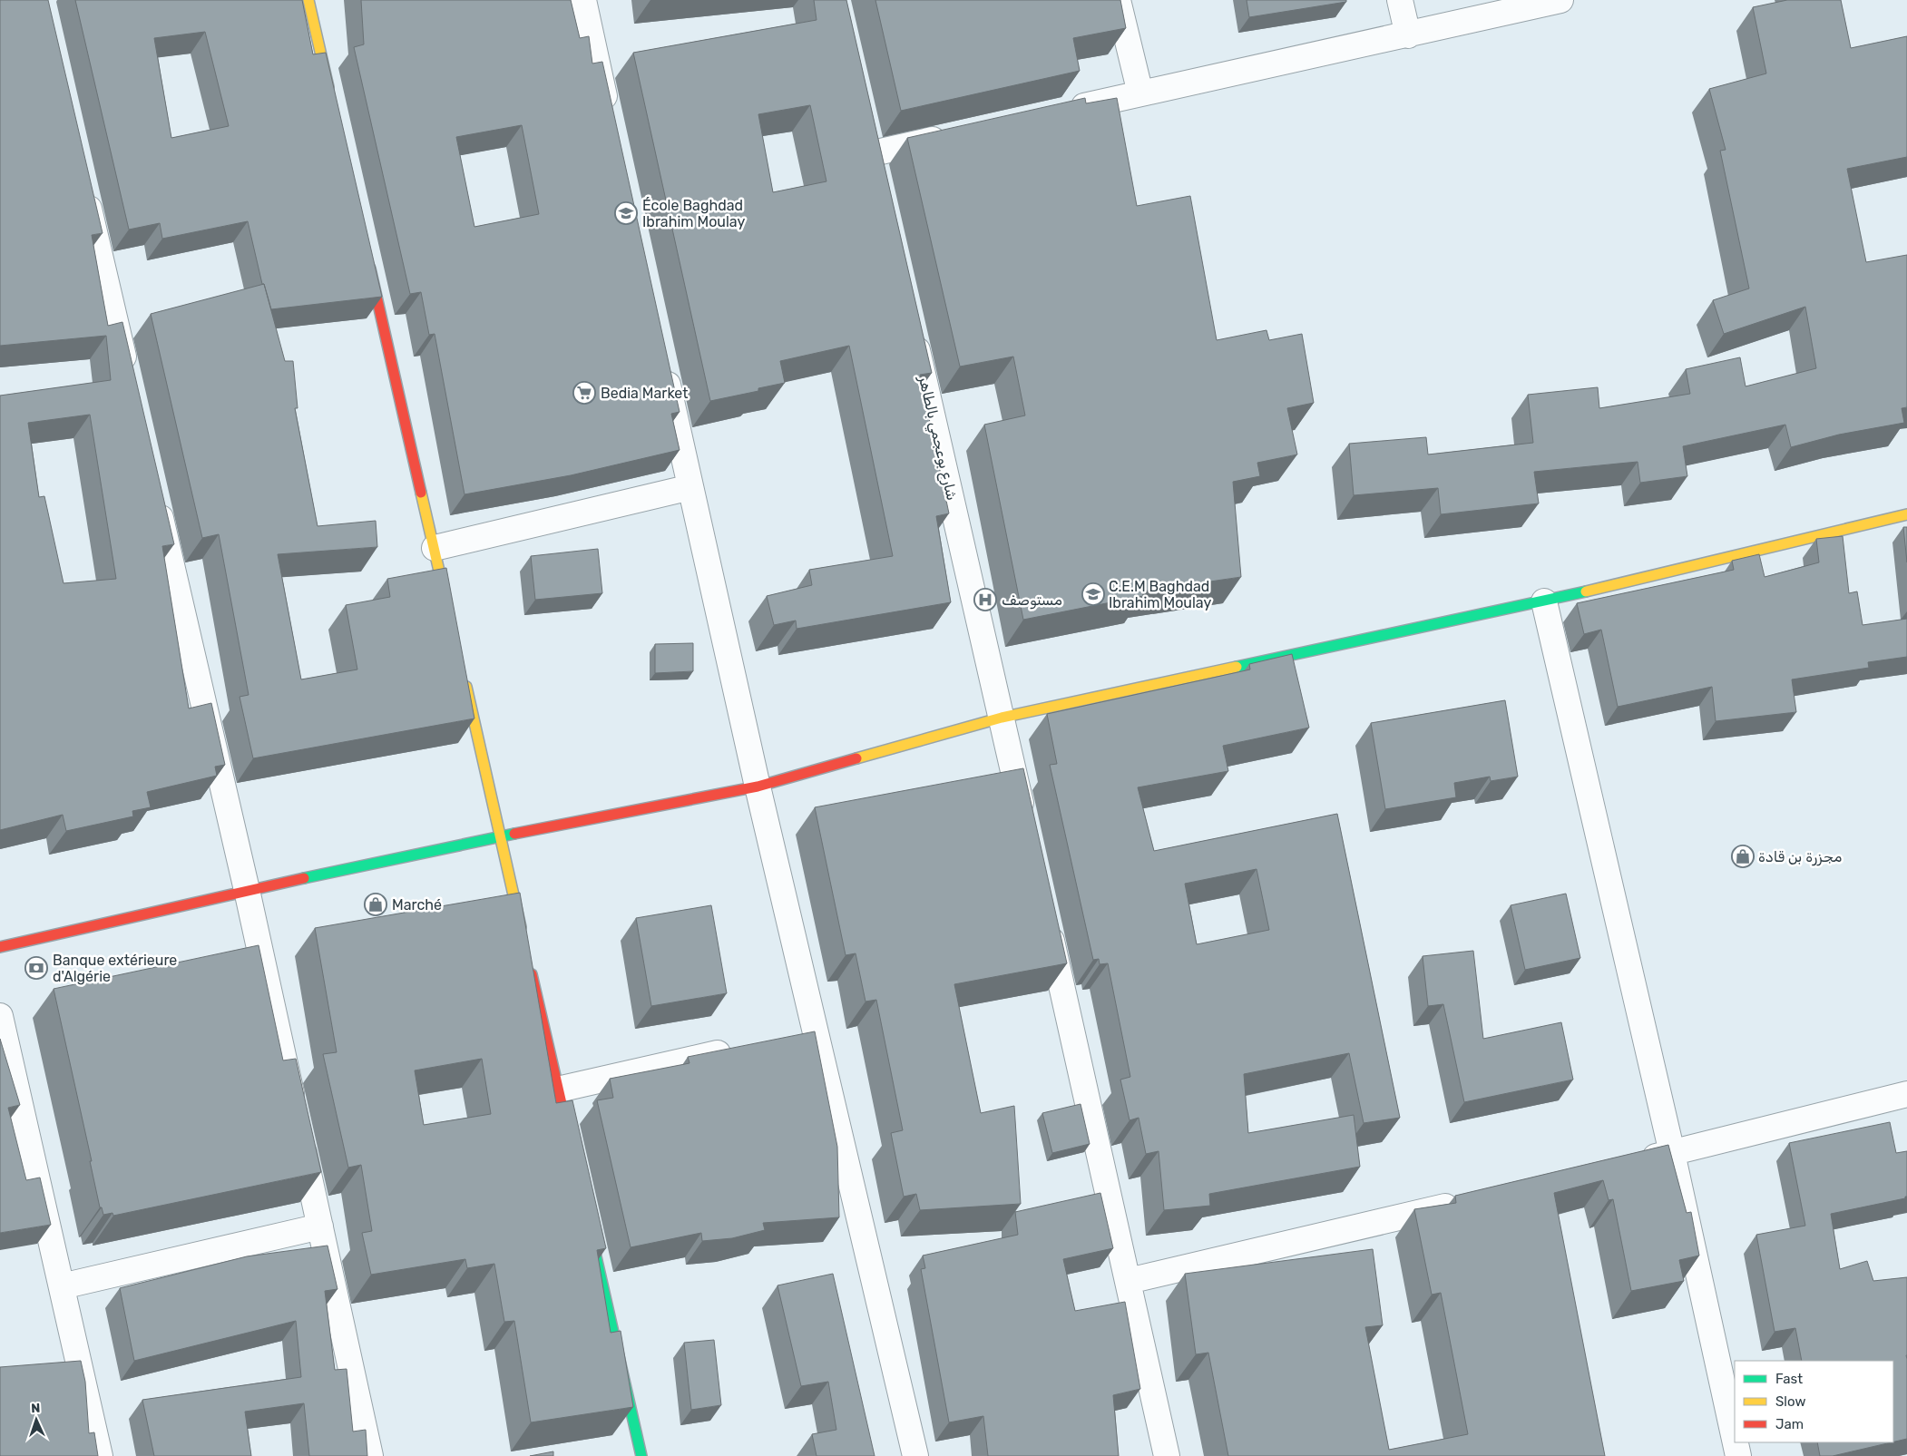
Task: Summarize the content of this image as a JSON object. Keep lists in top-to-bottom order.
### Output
{
  "streets": {
    "street": ["شارع بوعجمي بالطاهر"]
  },
  "places": {
    "school or university": ["École Baghdad Ibrahim Moulay", "C.E.M Baghdad Ibrahim Moulay"],
    "supermarket": ["Bedia Market"],
    "hospital": ["مستوصف"],
    "shop": ["مجزرة بن قادة", "Marché"],
    "bank": ["Banque extérieure d'Algérie"]
  },
  "legend": ["Fast", "Slow", "Jam"],
  "north": "top"
}
